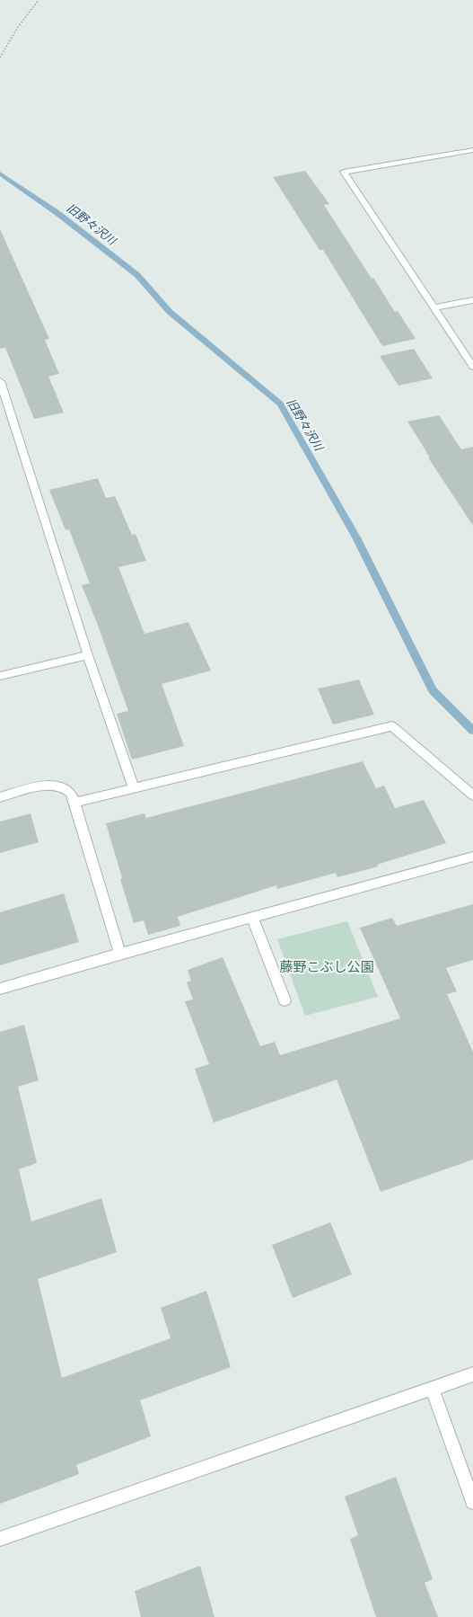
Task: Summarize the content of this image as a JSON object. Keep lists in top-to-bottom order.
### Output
{
  "water": ["旧野々沢川"],
  "parks": ["藤野こぶし公園"]
}
